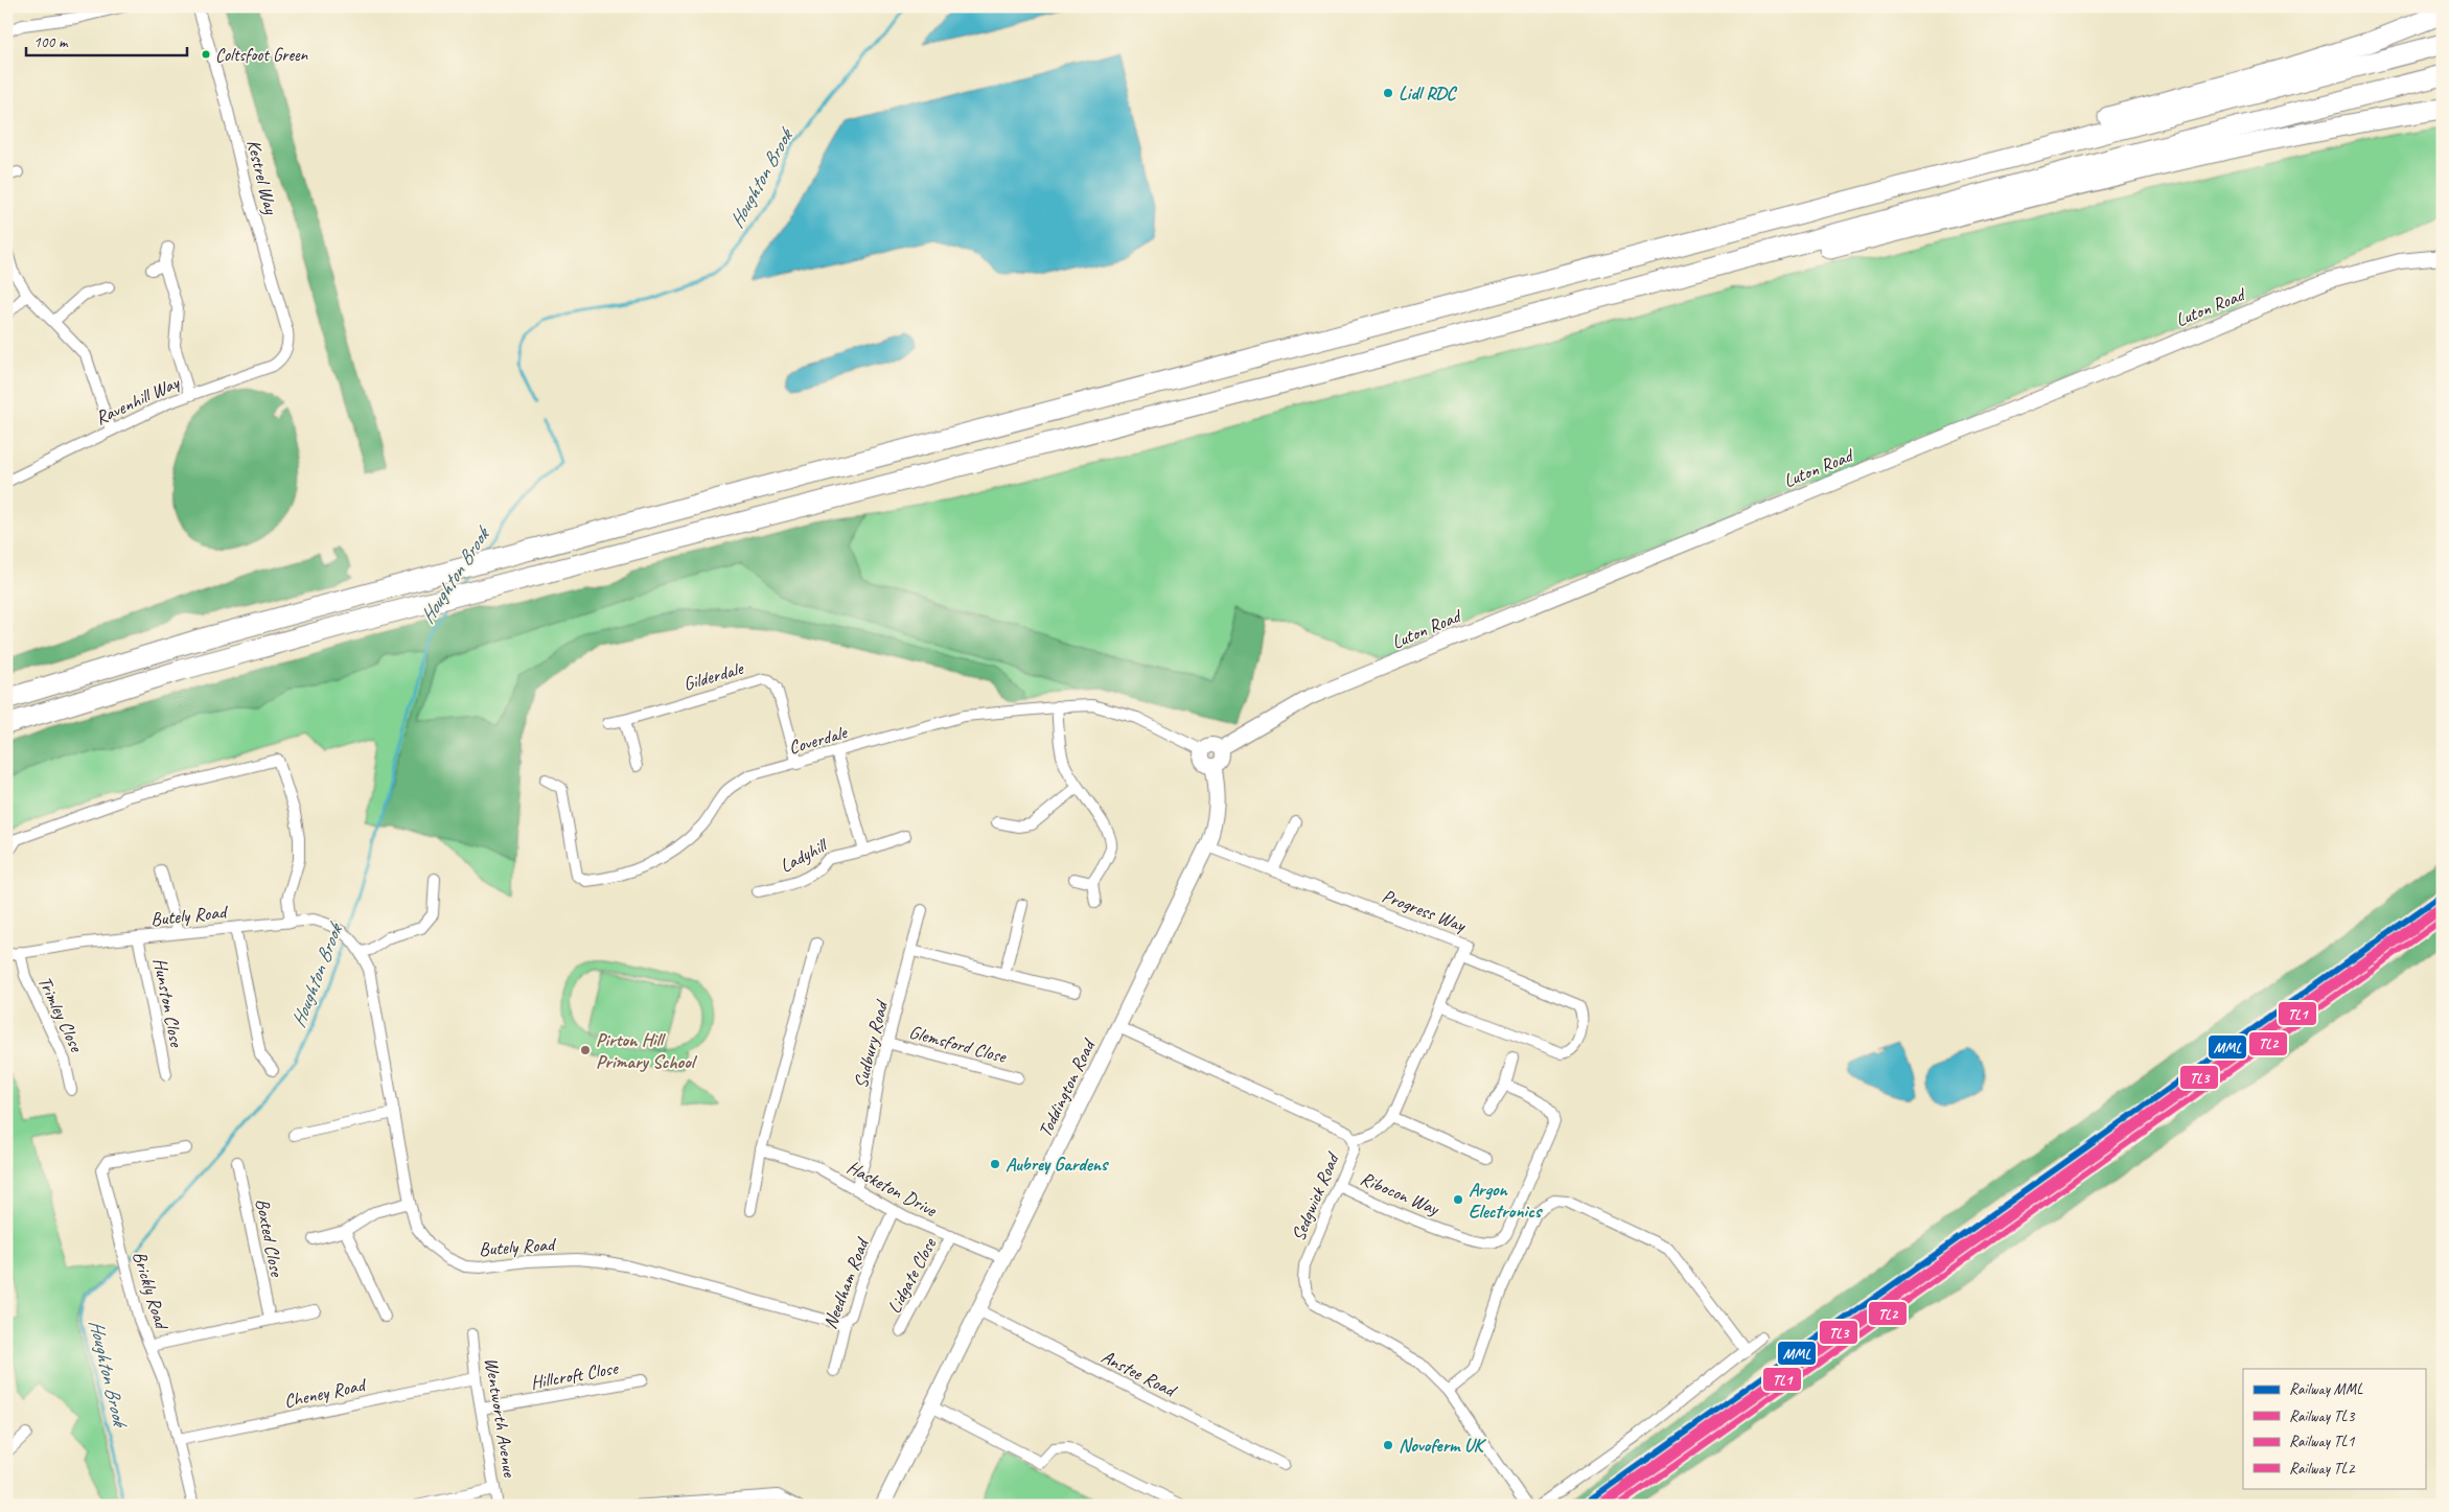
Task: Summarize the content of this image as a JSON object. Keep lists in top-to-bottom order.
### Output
{
  "streets": {
    "main road": ["Luton Road", "Toddington Road"],
    "street": [
      "Kestrel Way",
      "Ravenhill Way",
      "Gilderdale",
      "Coverdale",
      "Ladyhill",
      "Progress Way",
      "Butely Road",
      "Hunston Close",
      "Trimley Close",
      "Glemsford Close",
      "Sudbury Road",
      "Hasketon Drive",
      "Ribocon Way",
      "Sedgwick Road",
      "Boxted Close",
      "Lidgate Close",
      "Needham Road",
      "Brickly Road",
      "Anstee Road",
      "Hillcroft Close",
      "Cheney Road",
      "Wentworth Avenue"
    ]
  },
  "crossings": [
    ["Kestrel Way", "Ravenhill Way"],
    ["Luton Road", "Coverdale"],
    ["Luton Road", "Toddington Road"],
    ["Gilderdale", "Coverdale"],
    ["Coverdale", "Toddington Road"],
    ["Progress Way", "Toddington Road"],
    ["Progress Way", "Sedgwick Road"],
    ["Butely Road", "Hunston Close"],
    ["Butely Road", "Trimley Close"],
    ["Butely Road", "Needham Road"],
    ["Glemsford Close", "Sudbury Road"],
    ["Sudbury Road", "Hasketon Drive"],
    ["Toddington Road", "Hasketon Drive"],
    ["Toddington Road", "Sedgwick Road"],
    ["Toddington Road", "Anstee Road"],
    ["Hasketon Drive", "Lidgate Close"],
    ["Hasketon Drive", "Needham Road"],
    ["Ribocon Way", "Sedgwick Road"],
    ["Brickly Road", "Cheney Road"],
    ["Hillcroft Close", "Wentworth Avenue"],
    ["Cheney Road", "Wentworth Avenue"]
  ],
  "water": ["Houghton Brook"],
  "places": [
    "Coltsfoot Green",
    "Lidl RDC",
    "Pirton Hill Primary School",
    "Aubrey Gardens",
    "Argon Electronics",
    "Novoferm UK"
  ],
  "lines": [
    "rail line MML",
    "rail line TL3",
    "rail line TL1",
    "rail line TL2"
  ],
  "legend": [
    "Railway MML",
    "Railway TL3",
    "Railway TL1",
    "Railway TL2"
  ],
  "scale_bar": "100 m"
}
